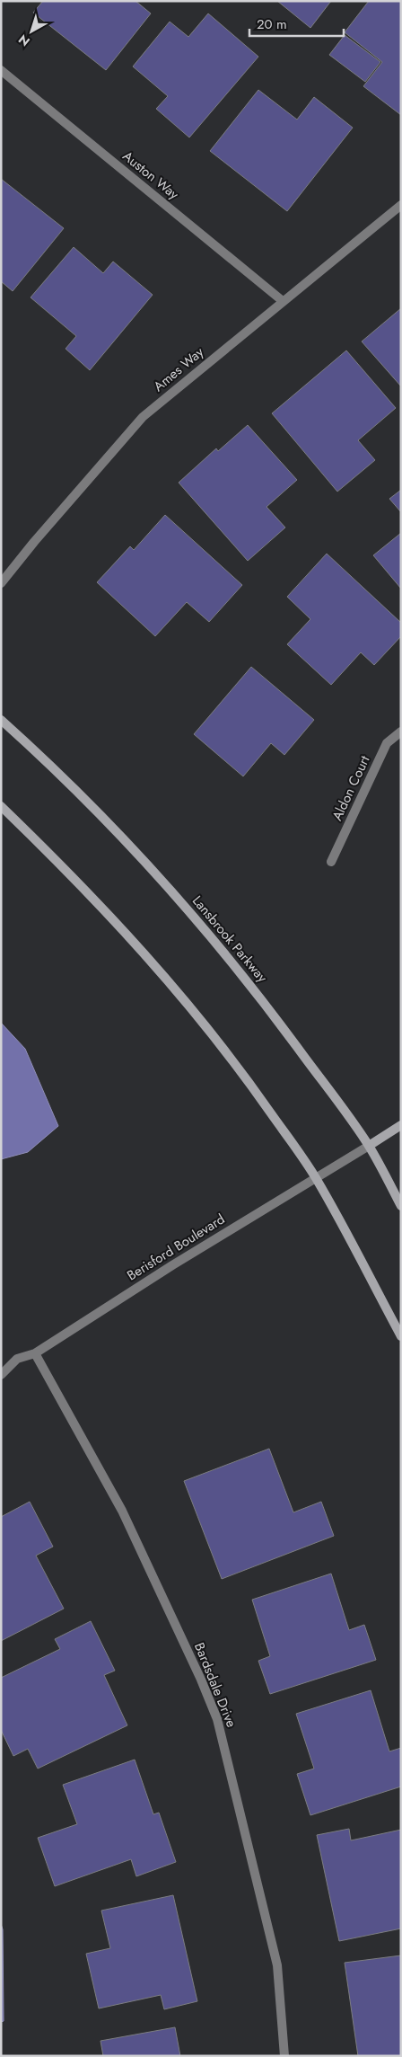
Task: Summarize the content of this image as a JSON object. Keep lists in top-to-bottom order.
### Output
{
  "streets": {
    "street": [
      "Auston Way",
      "Ames Way",
      "Aldon Court",
      "Lansbrook Parkway",
      "Berisford Boulevard",
      "Bardsdale Drive"
    ]
  },
  "crossings": [
    ["Auston Way", "Ames Way"],
    ["Lansbrook Parkway", "Berisford Boulevard"],
    ["Berisford Boulevard", "Bardsdale Drive"]
  ],
  "scale_bar": "20 m",
  "north": "bottom left"
}
